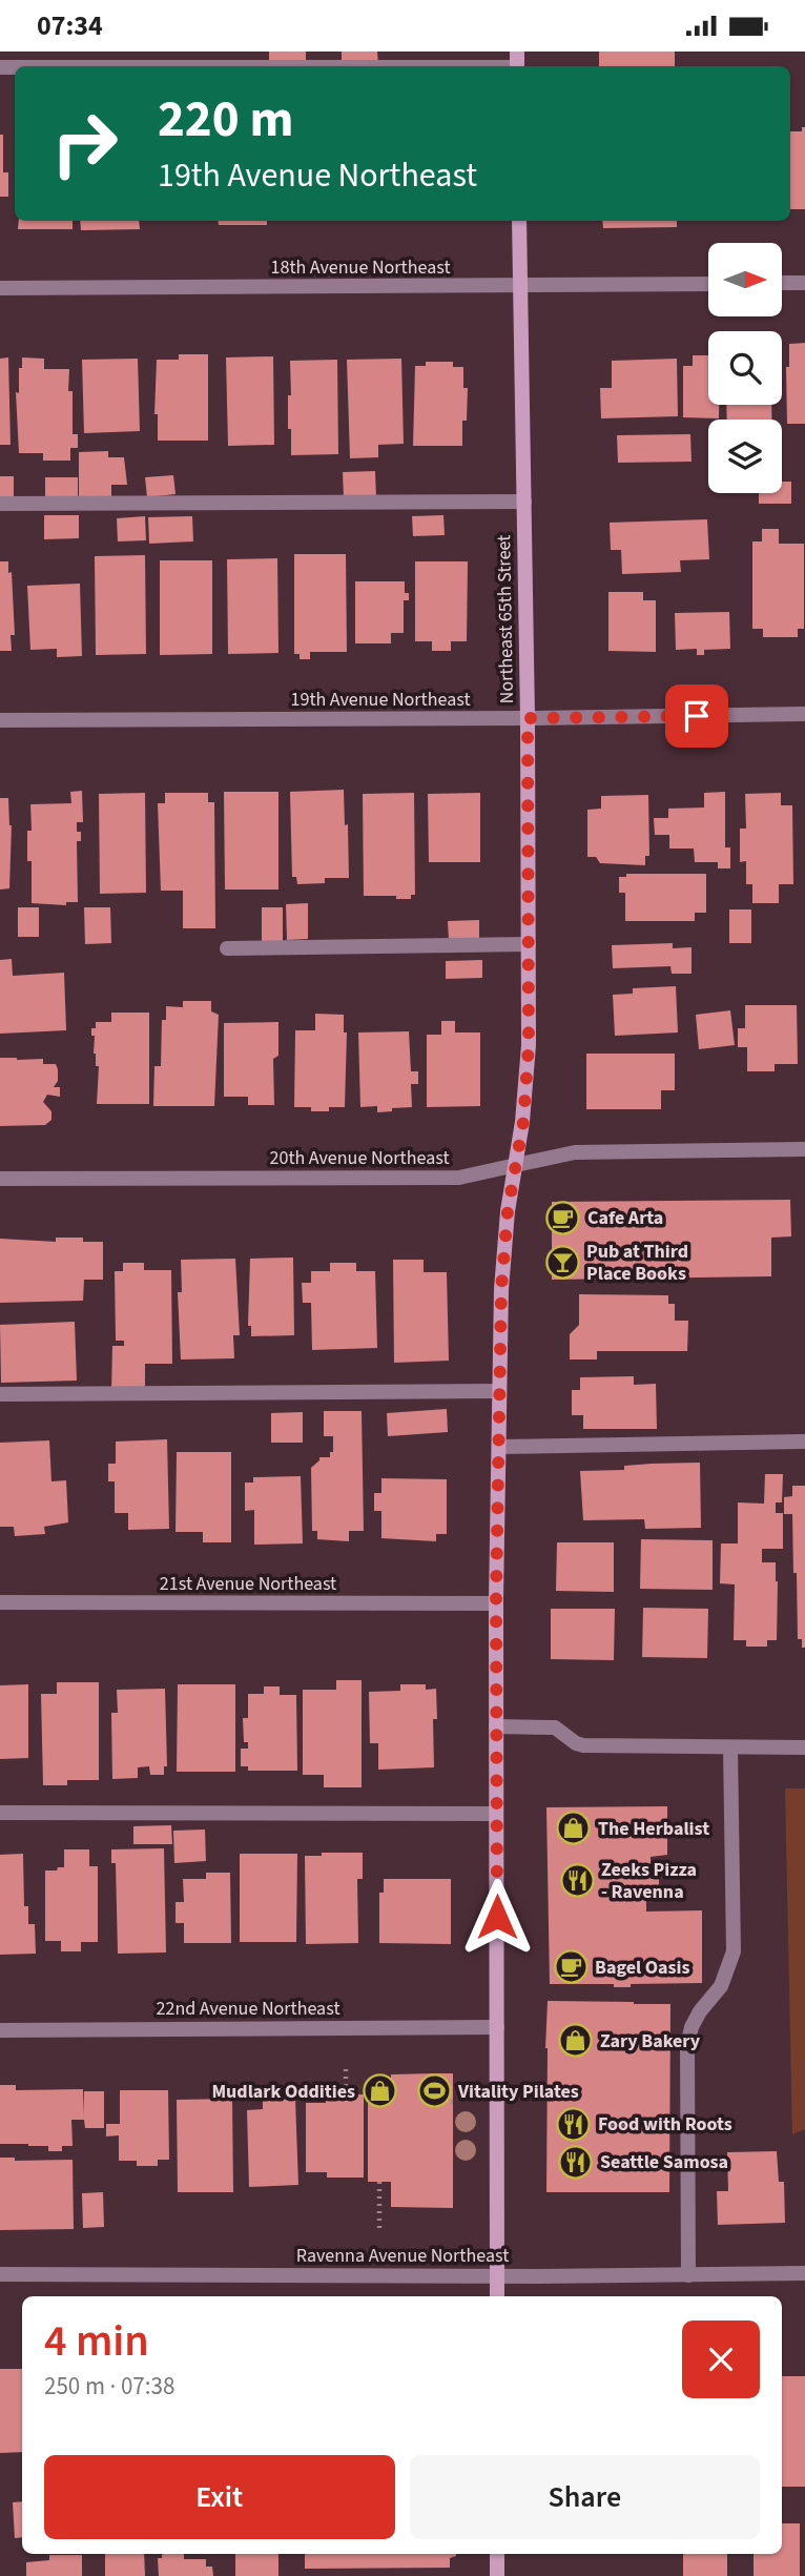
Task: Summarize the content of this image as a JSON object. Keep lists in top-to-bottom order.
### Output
{
  "streets": {
    "main road": ["Northeast 65th Street"],
    "street": [
      "18th Avenue Northeast",
      "19th Avenue Northeast",
      "20th Avenue Northeast",
      "21st Avenue Northeast",
      "22nd Avenue Northeast",
      "Ravenna Avenue Northeast"
    ]
  },
  "crossings": [
    ["18th Avenue Northeast", "Northeast 65th Street"],
    ["Northeast 65th Street", "19th Avenue Northeast"],
    ["Northeast 65th Street", "20th Avenue Northeast"],
    ["Northeast 65th Street", "21st Avenue Northeast"],
    ["Northeast 65th Street", "22nd Avenue Northeast"],
    ["Northeast 65th Street", "Ravenna Avenue Northeast"]
  ],
  "places": {
    "cafe": ["Cafe Arta", "Bagel Oasis"],
    "bar": ["Pub at Third Place Books"],
    "shop": ["The Herbalist", "Zary Bakery", "Mudlark Oddities"],
    "restaurant": ["Zeeks Pizza - Ravenna", "Food with Roots", "Seattle Samosa"],
    "sports": ["Vitality Pilates"]
  },
  "north": "right",
  "page": {
    "status": "07:34",
    "turn": ["220 m", "19th Avenue Northeast"],
    "heading": ["4 min", "250 m · 07:38"],
    "buttons": ["Exit", "Share"]
  }
}
